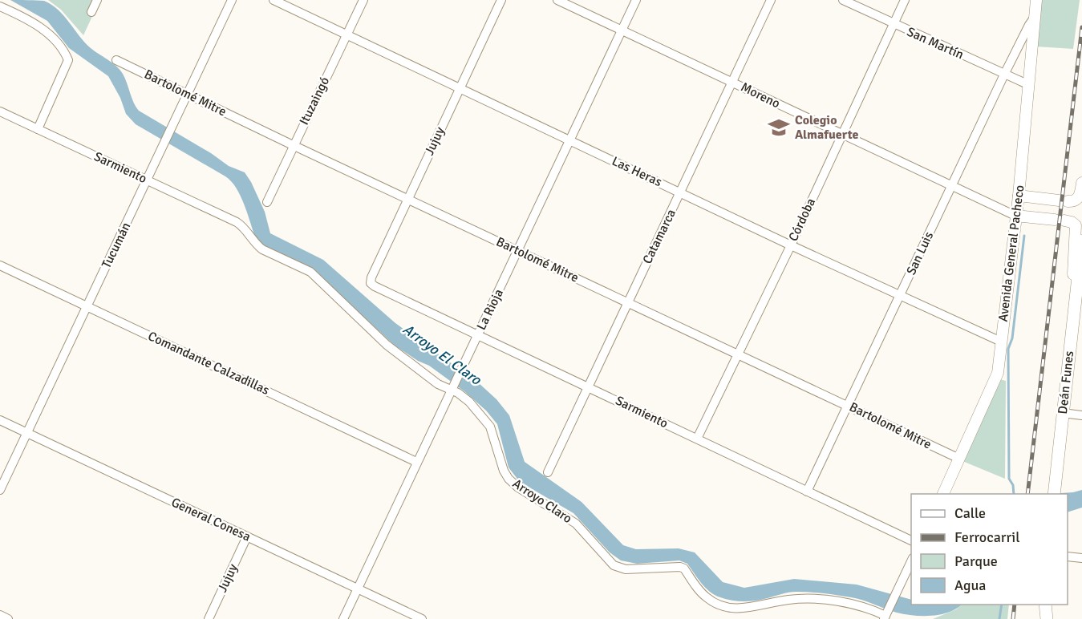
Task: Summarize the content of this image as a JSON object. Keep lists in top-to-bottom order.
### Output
{
  "streets": {
    "main road": ["Deán Funes"],
    "street": [
      "San Martín",
      "Bartolomé Mitre",
      "Moreno",
      "Ituzaingó",
      "Jujuy",
      "Sarmiento",
      "Las Heras",
      "Córdoba",
      "Catamarca",
      "Tucumán",
      "San Luis",
      "Avenida General Pacheco",
      "La Rioja",
      "Comandante Calzadillas",
      "Arroyo Claro",
      "General Conesa"
    ]
  },
  "crossings": [
    ["San Martín", "Córdoba"],
    ["San Martín", "San Luis"],
    ["San Martín", "Avenida General Pacheco"],
    ["Bartolomé Mitre", "Ituzaingó"],
    ["Bartolomé Mitre", "Jujuy"],
    ["Bartolomé Mitre", "Córdoba"],
    ["Bartolomé Mitre", "Catamarca"],
    ["Bartolomé Mitre", "Tucumán"],
    ["Bartolomé Mitre", "San Luis"],
    ["Bartolomé Mitre", "Avenida General Pacheco"],
    ["Bartolomé Mitre", "La Rioja"],
    ["Moreno", "Córdoba"],
    ["Moreno", "Catamarca"],
    ["Moreno", "San Luis"],
    ["Moreno", "Avenida General Pacheco"],
    ["Moreno", "La Rioja"],
    ["Ituzaingó", "Las Heras"],
    ["Jujuy", "Sarmiento"],
    ["Jujuy", "Las Heras"],
    ["Jujuy", "General Conesa"],
    ["Sarmiento", "Córdoba"],
    ["Sarmiento", "Catamarca"],
    ["Sarmiento", "Tucumán"],
    ["Sarmiento", "San Luis"],
    ["Sarmiento", "La Rioja"],
    ["Sarmiento", "Arroyo Claro"],
    ["Las Heras", "Córdoba"],
    ["Las Heras", "Catamarca"],
    ["Las Heras", "San Luis"],
    ["Las Heras", "Avenida General Pacheco"],
    ["Las Heras", "La Rioja"],
    ["Tucumán", "Comandante Calzadillas"],
    ["Tucumán", "General Conesa"],
    ["San Luis", "Avenida General Pacheco"],
    ["La Rioja", "Comandante Calzadillas"],
    ["La Rioja", "Arroyo Claro"],
    ["La Rioja", "General Conesa"]
  ],
  "water": ["Arroyo El Claro"],
  "places": {
    "school or university": ["Colegio Almafuerte"]
  },
  "legend": [
    "Calle",
    "Ferrocarril",
    "Parque",
    "Agua"
  ]
}
